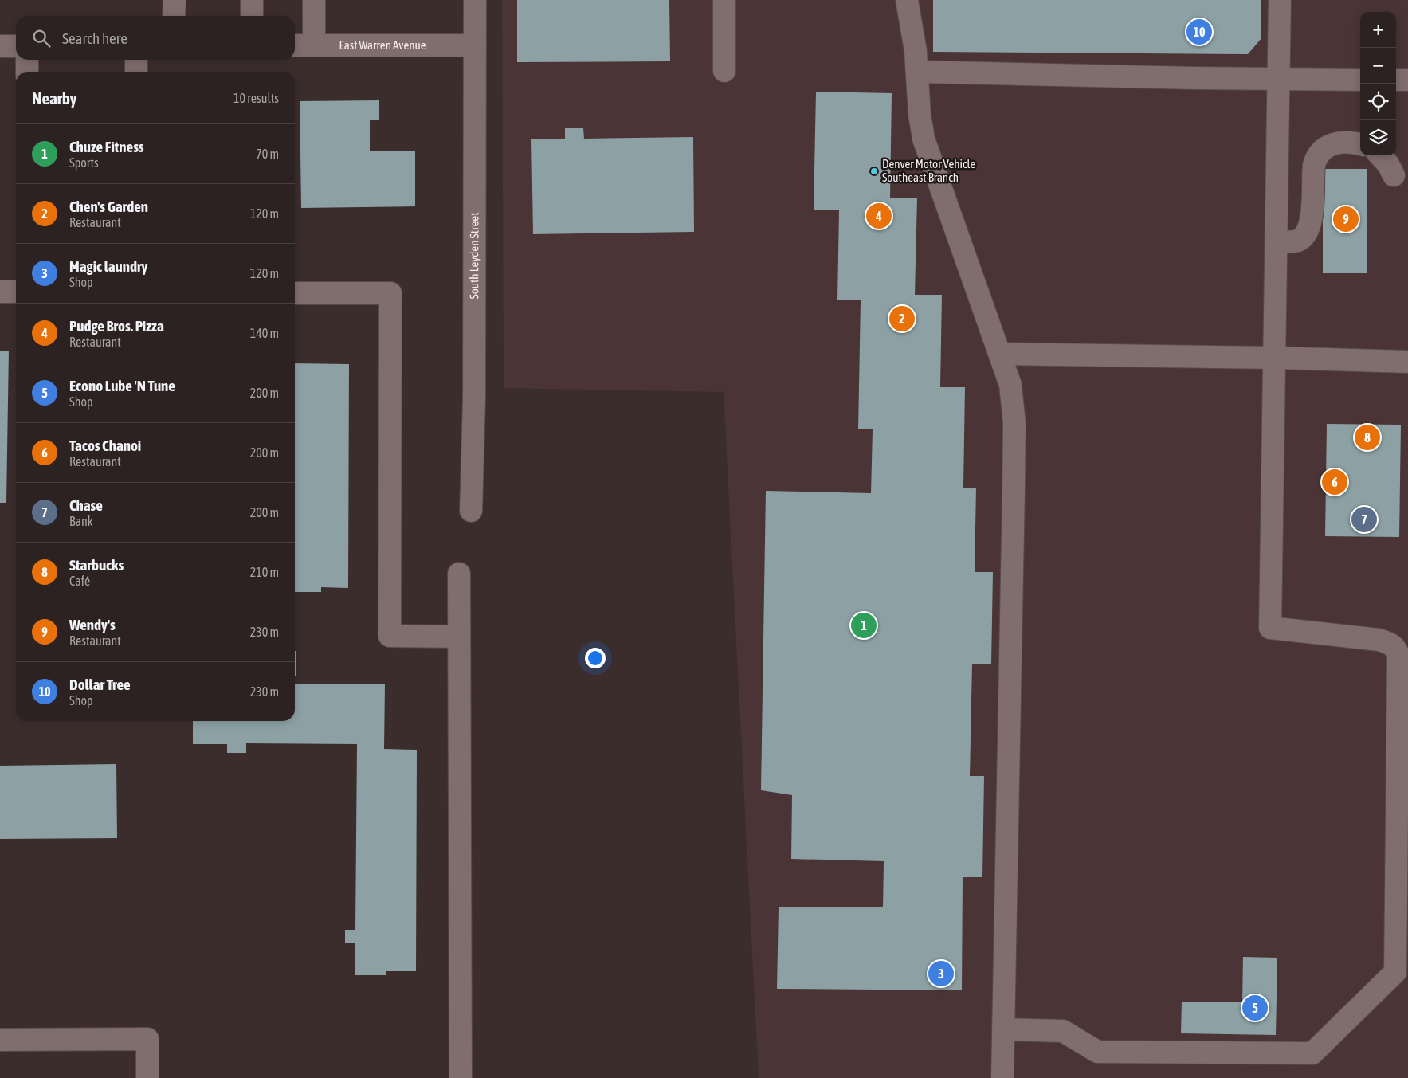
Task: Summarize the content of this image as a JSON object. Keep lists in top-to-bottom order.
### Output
{
  "streets": {
    "street": ["East Warren Avenue", "South Leyden Street"]
  },
  "crossings": [
    ["East Warren Avenue", "South Leyden Street"]
  ],
  "places": ["Denver Motor Vehicle Southeast Branch"],
  "page": {
    "map_buttons": ["+", "−"],
    "search": "Search here",
    "pins": [
      "10",
      "4",
      "9",
      "2",
      "8",
      "6",
      "7",
      "1",
      "3",
      "5"
    ],
    "heading": ["Nearby", "10 results"],
    "list": [
      {
        "mark": "1",
        "name": "Chuze Fitness",
        "note": "Sports",
        "value": "70 m"
      },
      {
        "mark": "2",
        "name": "Chen's Garden",
        "note": "Restaurant",
        "value": "120 m"
      },
      {
        "mark": "3",
        "name": "Magic laundry",
        "note": "Shop",
        "value": "120 m"
      },
      {
        "mark": "4",
        "name": "Pudge Bros. Pizza",
        "note": "Restaurant",
        "value": "140 m"
      },
      {
        "mark": "5",
        "name": "Econo Lube 'N Tune",
        "note": "Shop",
        "value": "200 m"
      },
      {
        "mark": "6",
        "name": "Tacos Chanoi",
        "note": "Restaurant",
        "value": "200 m"
      },
      {
        "mark": "7",
        "name": "Chase",
        "note": "Bank",
        "value": "200 m"
      },
      {
        "mark": "8",
        "name": "Starbucks",
        "note": "Café",
        "value": "210 m"
      },
      {
        "mark": "9",
        "name": "Wendy's",
        "note": "Restaurant",
        "value": "230 m"
      },
      {
        "mark": "10",
        "name": "Dollar Tree",
        "note": "Shop",
        "value": "230 m"
      }
    ]
  }
}
